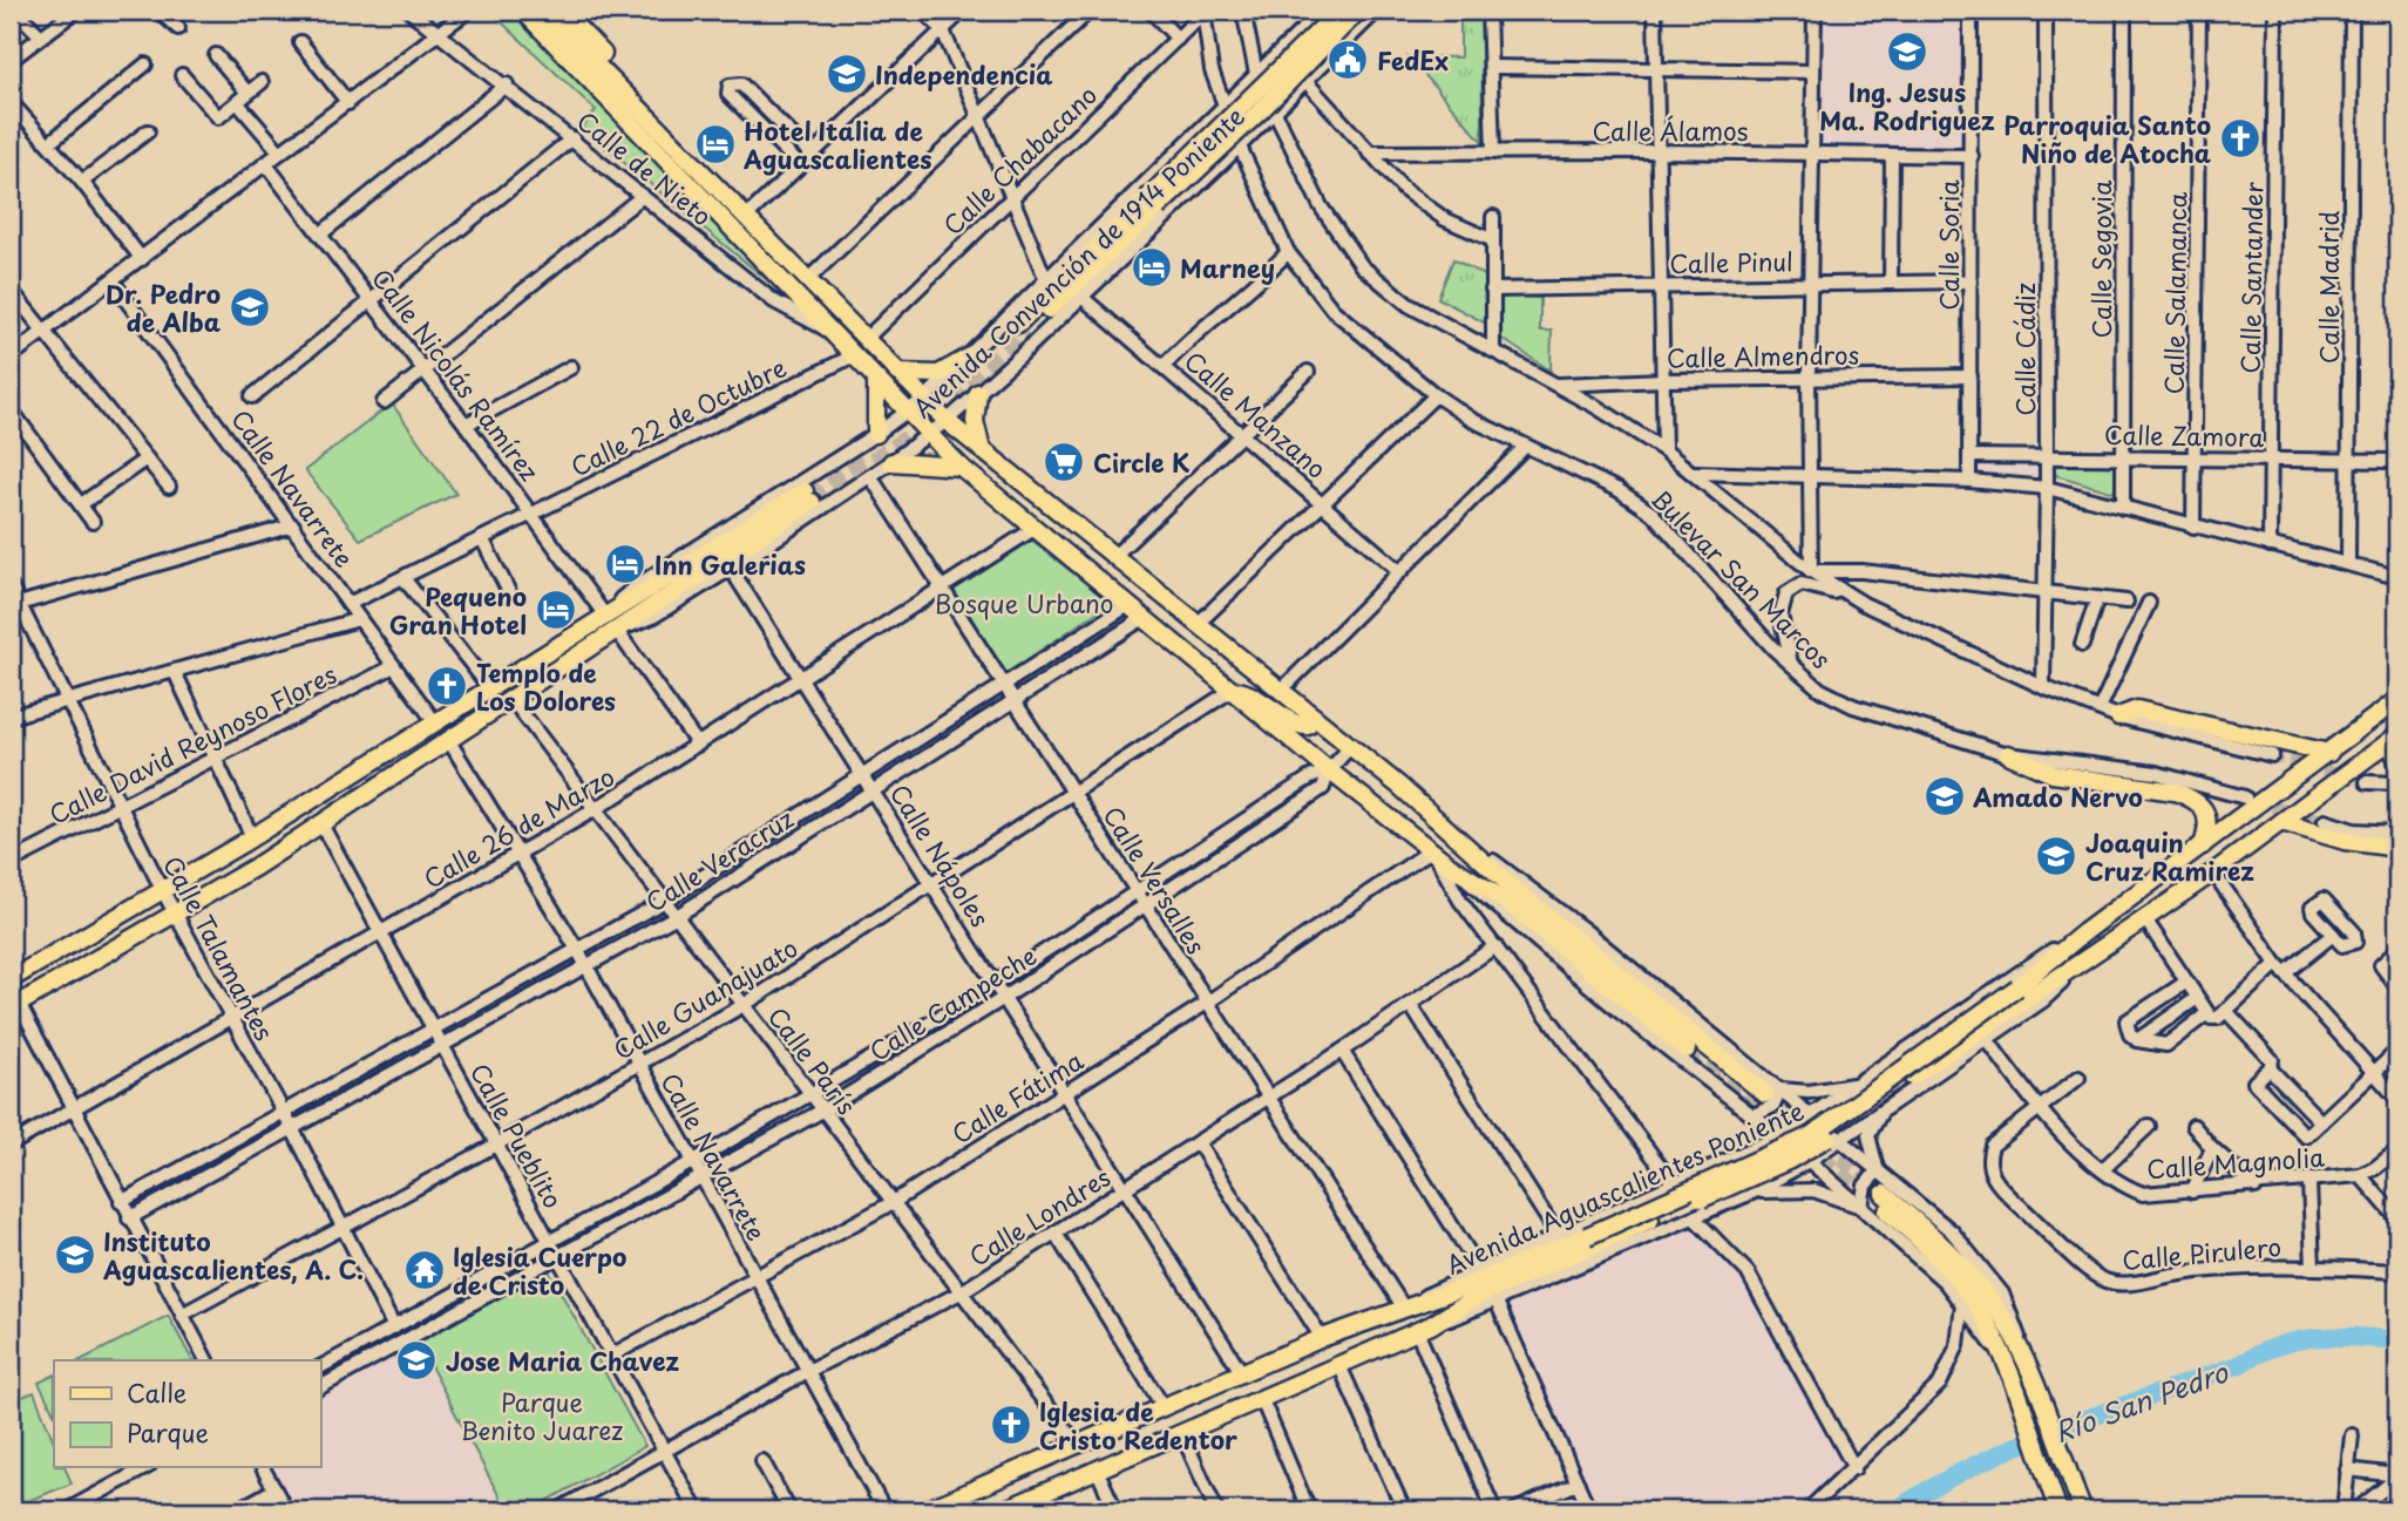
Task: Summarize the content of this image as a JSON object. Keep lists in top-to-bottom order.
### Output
{
  "streets": {
    "main road": ["Avenida Convención de 1914 Poniente", "Avenida Aguascalientes Poniente"],
    "street": [
      "Calle Álamos",
      "Calle Chabacano",
      "Calle de Nieto",
      "Calle Soria",
      "Calle Segovia",
      "Calle Pinul",
      "Calle Santander",
      "Calle Madrid",
      "Calle Salamanca",
      "Calle Cádiz",
      "Calle Almendros",
      "Calle Nicolás Ramírez",
      "Calle Manzano",
      "Calle 22 de Octubre",
      "Calle Zamora",
      "Calle Navarrete",
      "Bulevar San Marcos",
      "Calle David Reynoso Flores",
      "Calle 26 de Marzo",
      "Calle Nápoles",
      "Calle Veracruz",
      "Calle Versalles",
      "Calle Talamantes",
      "Calle Guanajuato",
      "Calle Campeche",
      "Calle París",
      "Calle Fátima",
      "Calle Pueblito",
      "Calle Magnolia",
      "Calle Londres",
      "Calle Pirulero"
    ]
  },
  "crossings": [
    ["Calle Álamos", "Calle Soria"],
    ["Calle Chabacano", "Bulevar San Marcos"],
    ["Calle Soria", "Calle Pinul"],
    ["Calle Soria", "Calle Almendros"],
    ["Calle Soria", "Calle Zamora"],
    ["Calle Segovia", "Calle Zamora"],
    ["Avenida Convención de 1914 Poniente", "Calle Nicolás Ramírez"],
    ["Avenida Convención de 1914 Poniente", "Calle Manzano"],
    ["Avenida Convención de 1914 Poniente", "Calle Navarrete"],
    ["Avenida Convención de 1914 Poniente", "Bulevar San Marcos"],
    ["Avenida Convención de 1914 Poniente", "Calle Nápoles"],
    ["Avenida Convención de 1914 Poniente", "Calle Versalles"],
    ["Avenida Convención de 1914 Poniente", "Calle Talamantes"],
    ["Avenida Convención de 1914 Poniente", "Calle París"],
    ["Avenida Convención de 1914 Poniente", "Calle Pueblito"],
    ["Calle Santander", "Calle Zamora"],
    ["Calle Madrid", "Calle Zamora"],
    ["Calle Salamanca", "Calle Zamora"],
    ["Calle Cádiz", "Calle Zamora"],
    ["Calle Cádiz", "Bulevar San Marcos"],
    ["Calle Almendros", "Bulevar San Marcos"],
    ["Calle Nicolás Ramírez", "Calle 22 de Octubre"],
    ["Calle 22 de Octubre", "Calle Navarrete"],
    ["Calle Navarrete", "Calle David Reynoso Flores"],
    ["Calle Navarrete", "Calle 26 de Marzo"],
    ["Calle Navarrete", "Calle Veracruz"],
    ["Calle Navarrete", "Calle Guanajuato"],
    ["Calle Navarrete", "Calle Campeche"],
    ["Calle Navarrete", "Calle Fátima"],
    ["Calle Navarrete", "Calle Londres"],
    ["Calle David Reynoso Flores", "Calle Talamantes"],
    ["Calle 26 de Marzo", "Calle Nápoles"],
    ["Calle 26 de Marzo", "Calle Versalles"],
    ["Calle 26 de Marzo", "Calle Talamantes"],
    ["Calle 26 de Marzo", "Calle París"],
    ["Calle 26 de Marzo", "Calle Pueblito"],
    ["Calle Nápoles", "Calle Veracruz"],
    ["Calle Nápoles", "Calle Guanajuato"],
    ["Calle Nápoles", "Calle Campeche"],
    ["Calle Nápoles", "Calle Fátima"],
    ["Calle Nápoles", "Avenida Aguascalientes Poniente"],
    ["Calle Nápoles", "Calle Londres"],
    ["Calle Veracruz", "Calle Versalles"],
    ["Calle Veracruz", "Calle Talamantes"],
    ["Calle Veracruz", "Calle París"],
    ["Calle Veracruz", "Calle Pueblito"],
    ["Calle Versalles", "Calle Guanajuato"],
    ["Calle Versalles", "Calle Campeche"],
    ["Calle Versalles", "Calle Fátima"],
    ["Calle Versalles", "Avenida Aguascalientes Poniente"],
    ["Calle Versalles", "Calle Londres"],
    ["Calle Talamantes", "Calle Guanajuato"],
    ["Calle Talamantes", "Calle Campeche"],
    ["Calle Guanajuato", "Calle París"],
    ["Calle Guanajuato", "Calle Pueblito"],
    ["Calle Campeche", "Calle París"],
    ["Calle Campeche", "Calle Pueblito"],
    ["Calle París", "Calle Fátima"],
    ["Calle París", "Avenida Aguascalientes Poniente"],
    ["Calle París", "Calle Londres"],
    ["Calle Fátima", "Calle Pueblito"],
    ["Calle Pueblito", "Calle Londres"],
    ["Calle Magnolia", "Avenida Aguascalientes Poniente"],
    ["Calle Magnolia", "Calle Pirulero"]
  ],
  "water": ["Río San Pedro"],
  "parks": ["Bosque Urbano", "Parque Benito Juarez"],
  "places": {
    "school or university": [
      "Ing. Jesus Ma. Rodriguez",
      "Independencia",
      "Dr. Pedro de Alba",
      "Amado Nervo",
      "Joaquin Cruz Ramirez",
      "Instituto Aguascalientes, A. C.",
      "Jose Maria Chavez"
    ],
    "public building": ["FedEx"],
    "church": ["Parroquia Santo Niño de Atocha", "Templo de Los Dolores", "Iglesia de Cristo Redentor"],
    "hotel": [
      "Hotel Italia de Aguascalientes",
      "Marney",
      "Inn Galerias",
      "Pequeno Gran Hotel"
    ],
    "supermarket": ["Circle K"],
    "temple": ["Iglesia Cuerpo de Cristo"]
  },
  "legend": ["Calle", "Parque"]
}
